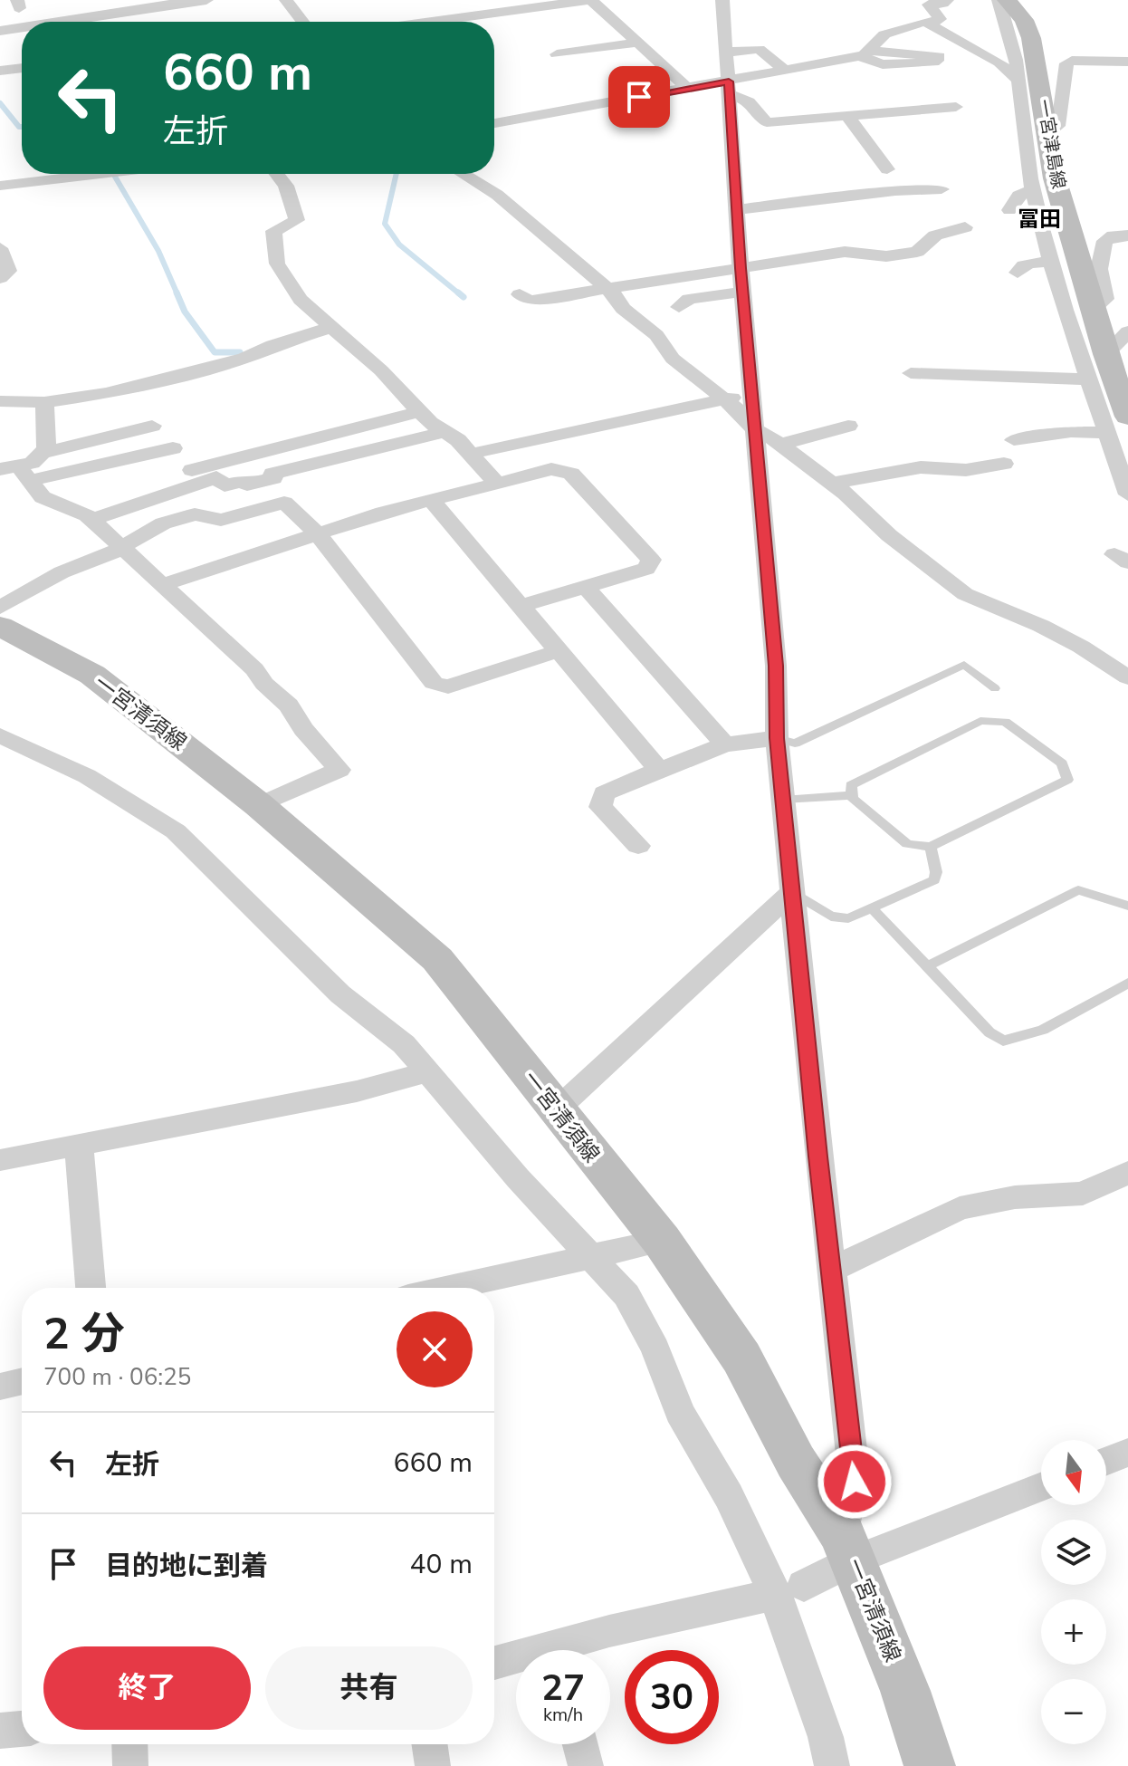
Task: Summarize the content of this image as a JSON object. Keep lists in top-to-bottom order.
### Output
{
  "streets": {
    "main road": ["一宮津島線", "一宮清須線"]
  },
  "districts": ["冨田"],
  "north": "bottom",
  "page": {
    "turn": ["660 m", "左折"],
    "heading": ["2 分", "700 m · 06:25"],
    "list": [
      {
        "name": "左折",
        "value": "660 m"
      },
      {
        "name": "目的地に到着",
        "value": "40 m"
      }
    ],
    "map_buttons": ["+", "−"],
    "buttons": ["終了", "共有"],
    "speed": "27 km/h",
    "limit": "30"
  }
}
